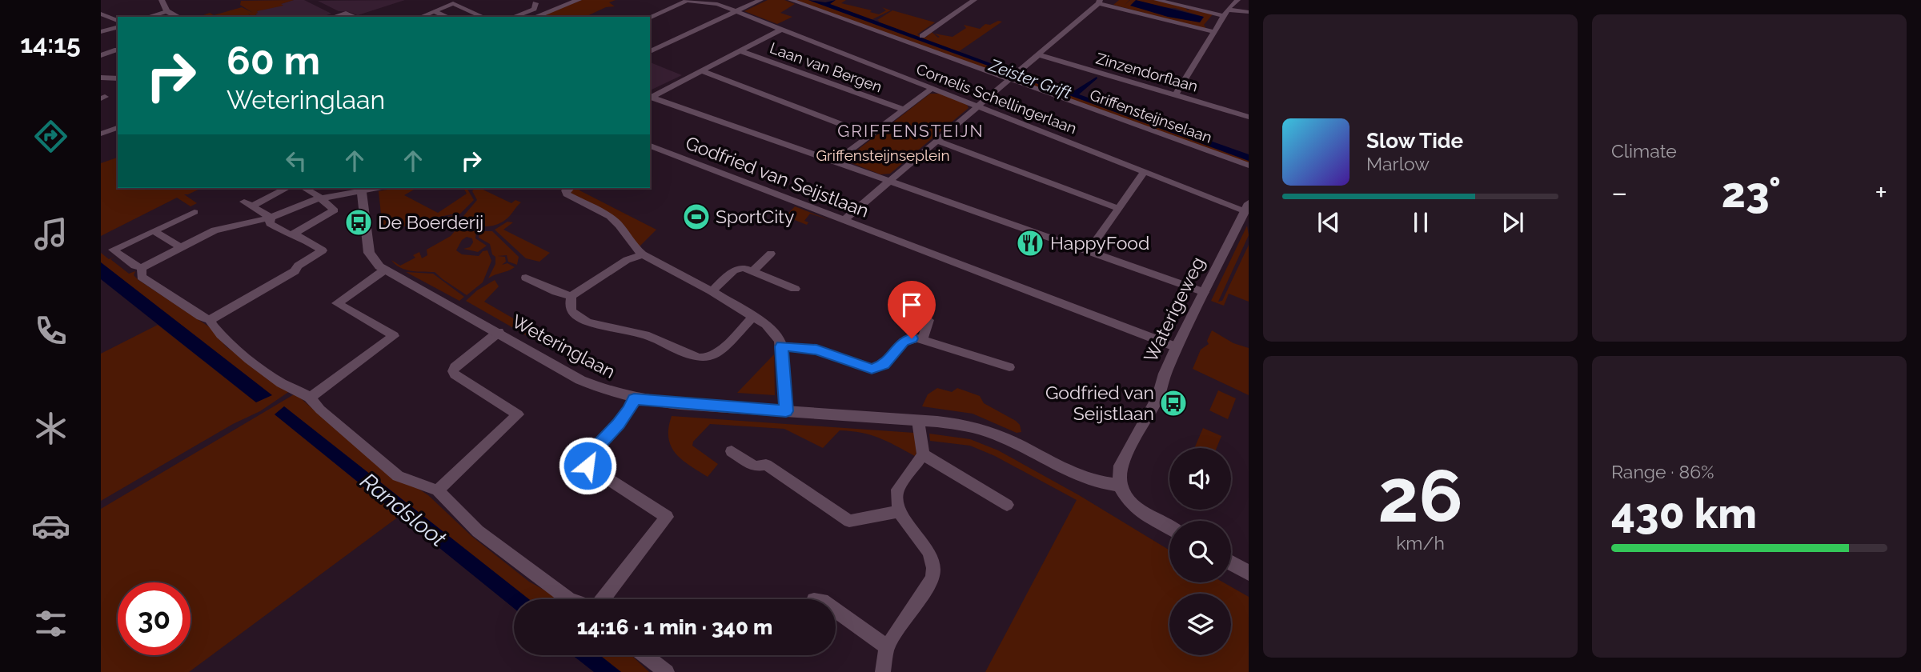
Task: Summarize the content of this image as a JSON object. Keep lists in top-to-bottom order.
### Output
{
  "streets": {
    "street": [
      "Laan van Bergen",
      "Zinzendorflaan",
      "Cornelis Schellingerlaan",
      "Griffensteijnselaan",
      "Godfried van Seijstlaan",
      "Waterigeweg",
      "Weteringlaan"
    ]
  },
  "crossings": [
    ["Cornelis Schellingerlaan", "Waterigeweg"],
    ["Godfried van Seijstlaan", "Waterigeweg"],
    ["Waterigeweg", "Weteringlaan"]
  ],
  "districts": ["GRIFFENSTEIJN"],
  "water": ["Zeister Grift", "Randsloot"],
  "parks": ["Griffensteijnseplein"],
  "places": {
    "sports": ["SportCity"],
    "bus stop": ["De Boerderij", "Godfried van Seijstlaan"],
    "restaurant": ["HappyFood"]
  },
  "page": {
    "tabs": "14:15",
    "tile": [
      "Climate",
      ["26", "km/h"],
      ["Range · 86%", "430 km"]
    ],
    "turn": ["60 m", "Weteringlaan"],
    "song": ["Slow Tide", "Marlow"],
    "heat": ["−", "23°", "+"],
    "limit": "30",
    "trip": "14:16 · 1 min · 340 m"
  }
}
